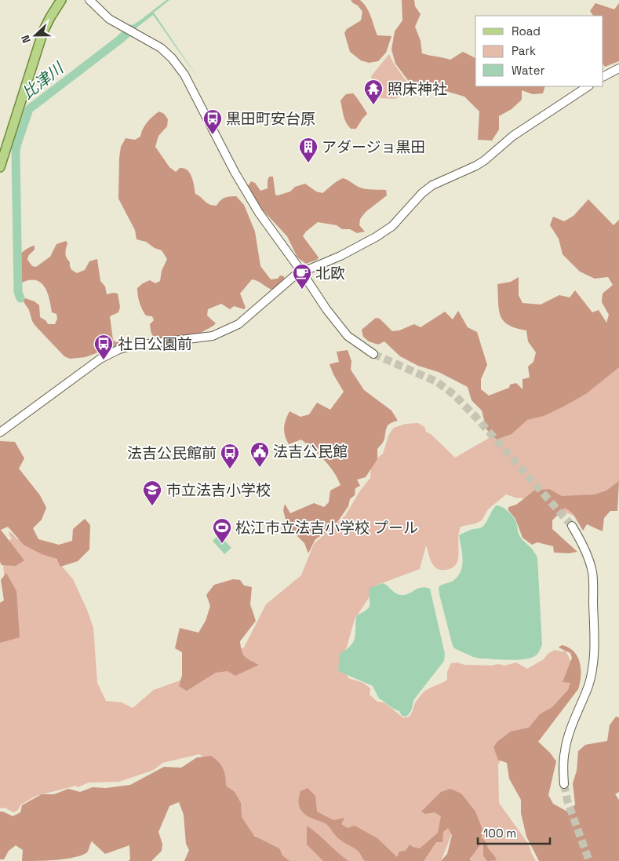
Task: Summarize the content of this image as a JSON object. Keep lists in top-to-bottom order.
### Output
{
  "water": ["比津川"],
  "places": {
    "temple": ["照床神社"],
    "bus stop": ["黒田町安台原", "社日公園前", "法吉公民館前"],
    "building": ["アダージョ黒田"],
    "cafe": ["北欧"],
    "public building": ["法吉公民館"],
    "school or university": ["市立法吉小学校"],
    "sports": ["松江市立法吉小学校 プール"]
  },
  "legend": ["Road", "Park", "Water"],
  "scale_bar": "100 m",
  "north": "left"
}
